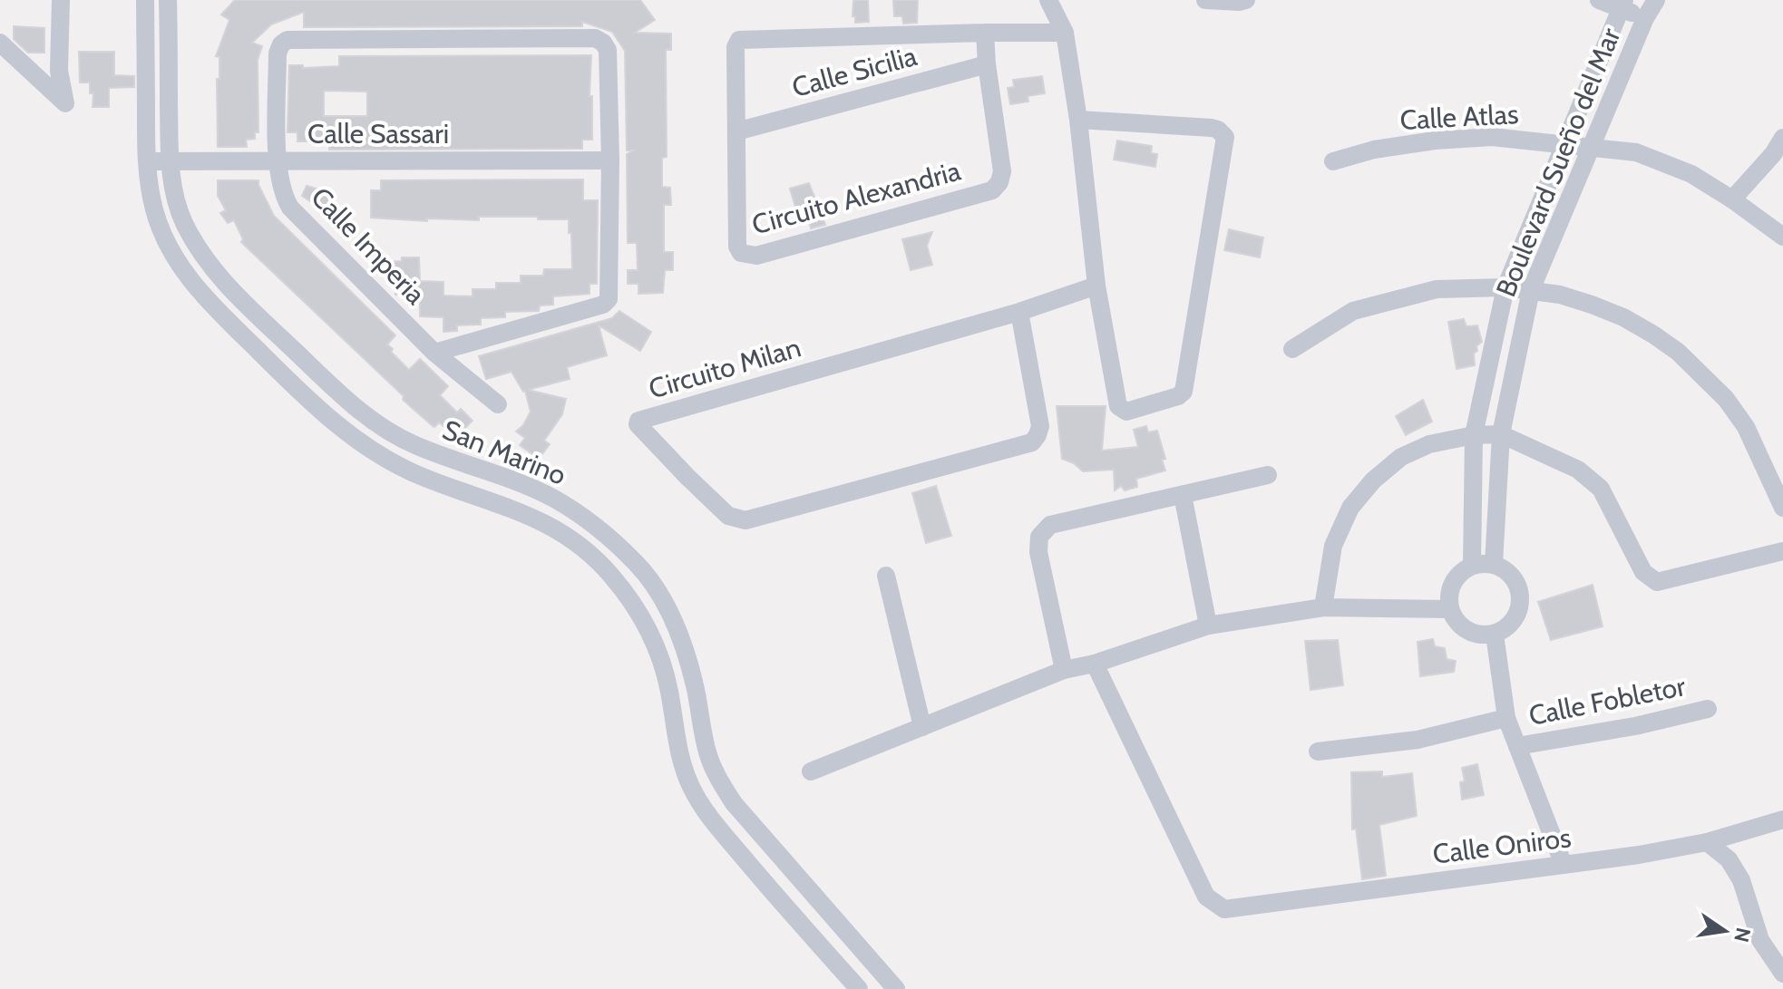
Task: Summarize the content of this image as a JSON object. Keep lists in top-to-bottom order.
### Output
{
  "streets": {
    "street": [
      "Calle Sicilia",
      "Calle Atlas",
      "Calle Sassari",
      "Boulevard Sueño del Mar",
      "Circuito Alexandria",
      "Calle Imperia",
      "Circuito Milan",
      "San Marino",
      "Calle Fobletor",
      "Calle Oniros"
    ]
  },
  "crossings": [
    ["Calle Sicilia", "Circuito Alexandria"],
    ["Calle Atlas", "Boulevard Sueño del Mar"],
    ["Calle Sassari", "Calle Imperia"],
    ["Calle Sassari", "San Marino"]
  ],
  "north": "right"
}
